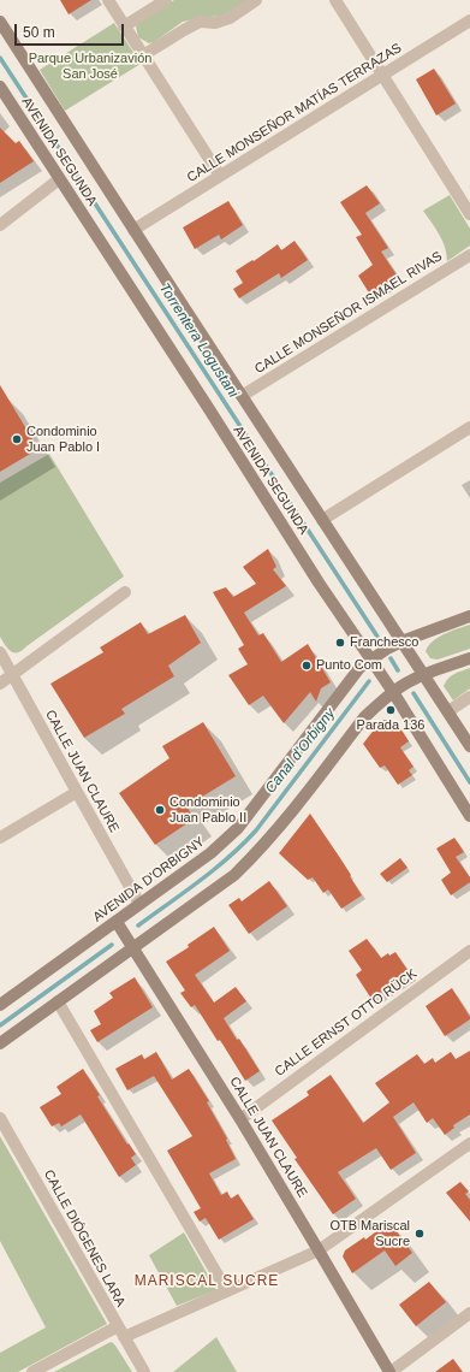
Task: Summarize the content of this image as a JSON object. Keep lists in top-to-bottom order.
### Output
{
  "streets": {
    "main road": ["AVENIDA SEGUNDA", "CALLE JUAN CLAURE", "AVENIDA D'ORBIGNY"],
    "street": [
      "CALLE MONSEÑOR MATÍAS TERRAZAS",
      "CALLE MONSEÑOR ISMAEL RIVAS",
      "CALLE ERNST OTTO RÜCK",
      "CALLE DIÓGENES LARA"
    ]
  },
  "crossings": [
    ["CALLE MONSEÑOR MATÍAS TERRAZAS", "AVENIDA SEGUNDA"],
    ["AVENIDA SEGUNDA", "CALLE MONSEÑOR ISMAEL RIVAS"],
    ["AVENIDA SEGUNDA", "AVENIDA D'ORBIGNY"],
    ["CALLE JUAN CLAURE", "AVENIDA D'ORBIGNY"],
    ["CALLE JUAN CLAURE", "CALLE ERNST OTTO RÜCK"]
  ],
  "districts": ["MARISCAL SUCRE"],
  "water": ["Torrentera Logustani", "Canal d'Orbigny"],
  "parks": ["Parque Urbanizavión San José"],
  "places": [
    "Condominio Juan Pablo I",
    "Franchesco",
    "Punto Com",
    "Parada 136",
    "Condominio Juan Pablo II",
    "OTB Mariscal Sucre"
  ],
  "scale_bar": "50 m"
}
